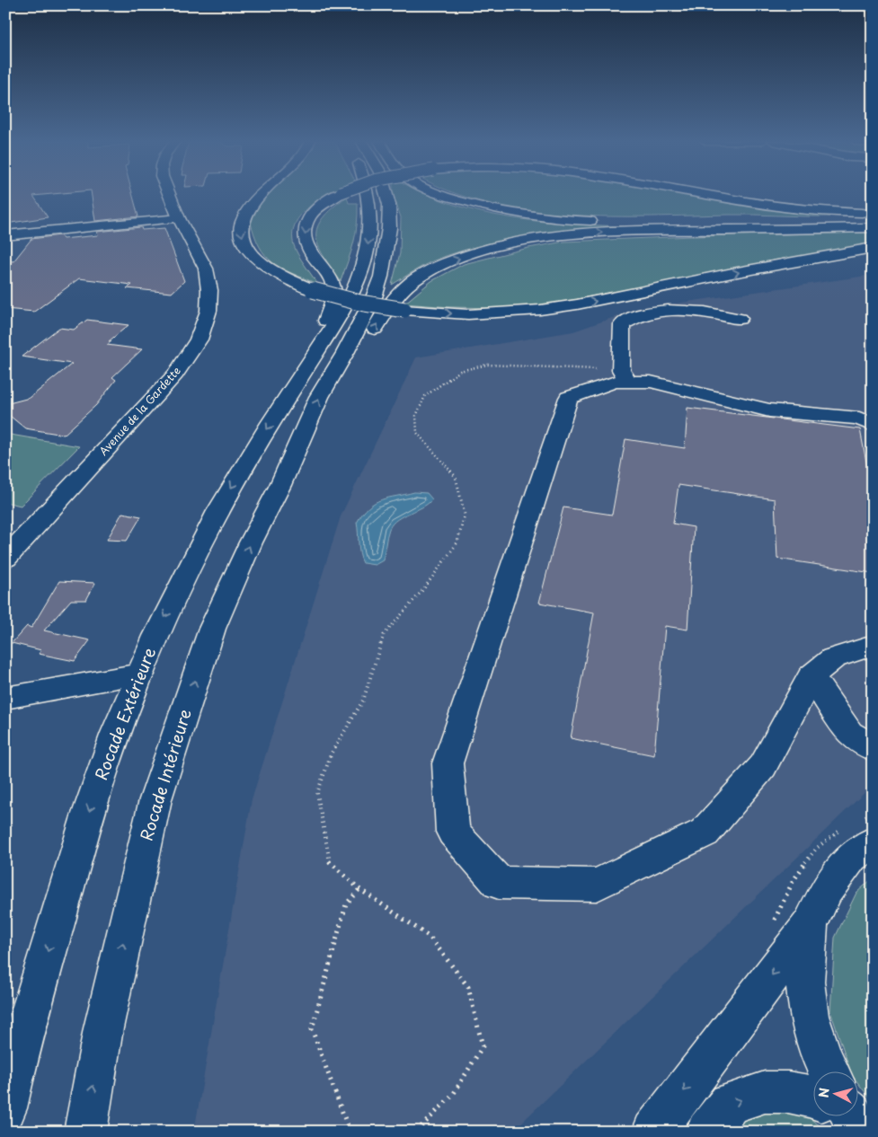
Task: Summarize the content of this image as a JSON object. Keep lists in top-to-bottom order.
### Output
{
  "streets": {
    "main road": ["Avenue de la Gardette", "Rocade Extérieure", "Rocade Intérieure"]
  },
  "one_way": ["Rocade Intérieure"],
  "north": "left"
}
